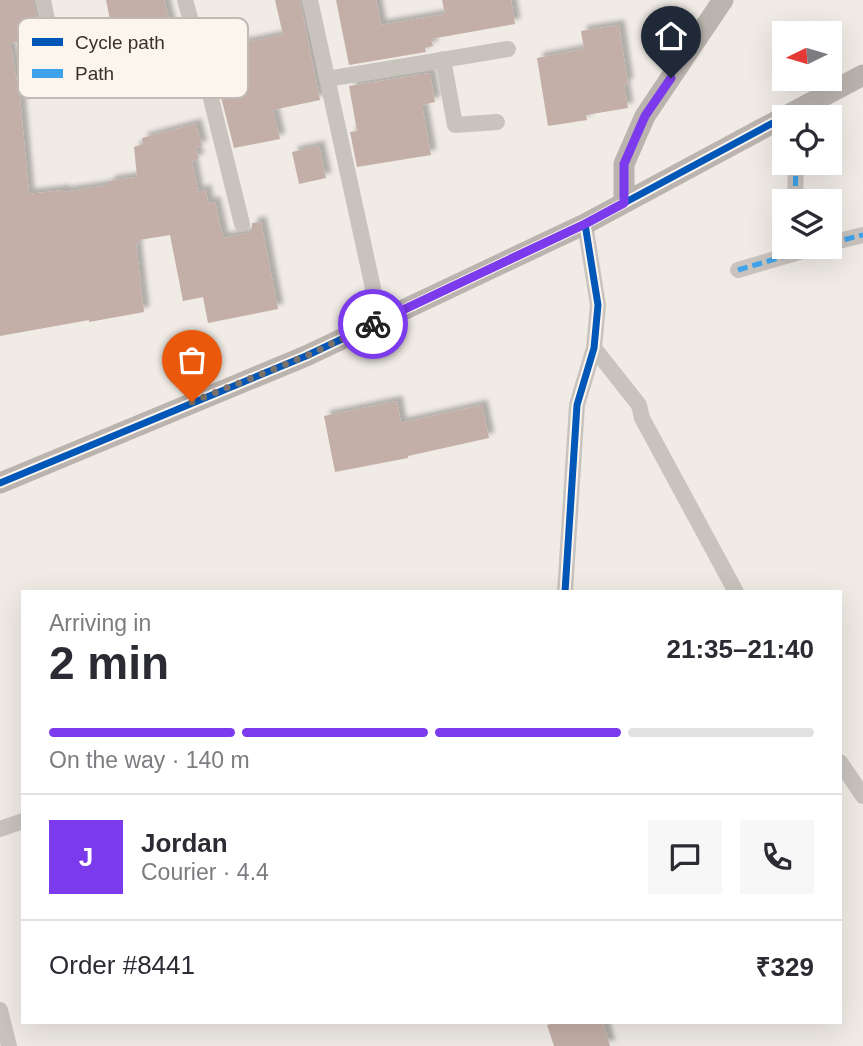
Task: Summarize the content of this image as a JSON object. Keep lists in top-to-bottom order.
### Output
{
  "legend": ["Cycle path", "Path"],
  "north": "left",
  "page": {
    "heading": ["2 min", "Arriving in", "21:35–21:40"],
    "panel": [
      "Jordan",
      "Courier · 4.4",
      "Order #8441",
      "₹329"
    ],
    "bar": "On the way · 140 m",
    "round": "J"
  }
}
